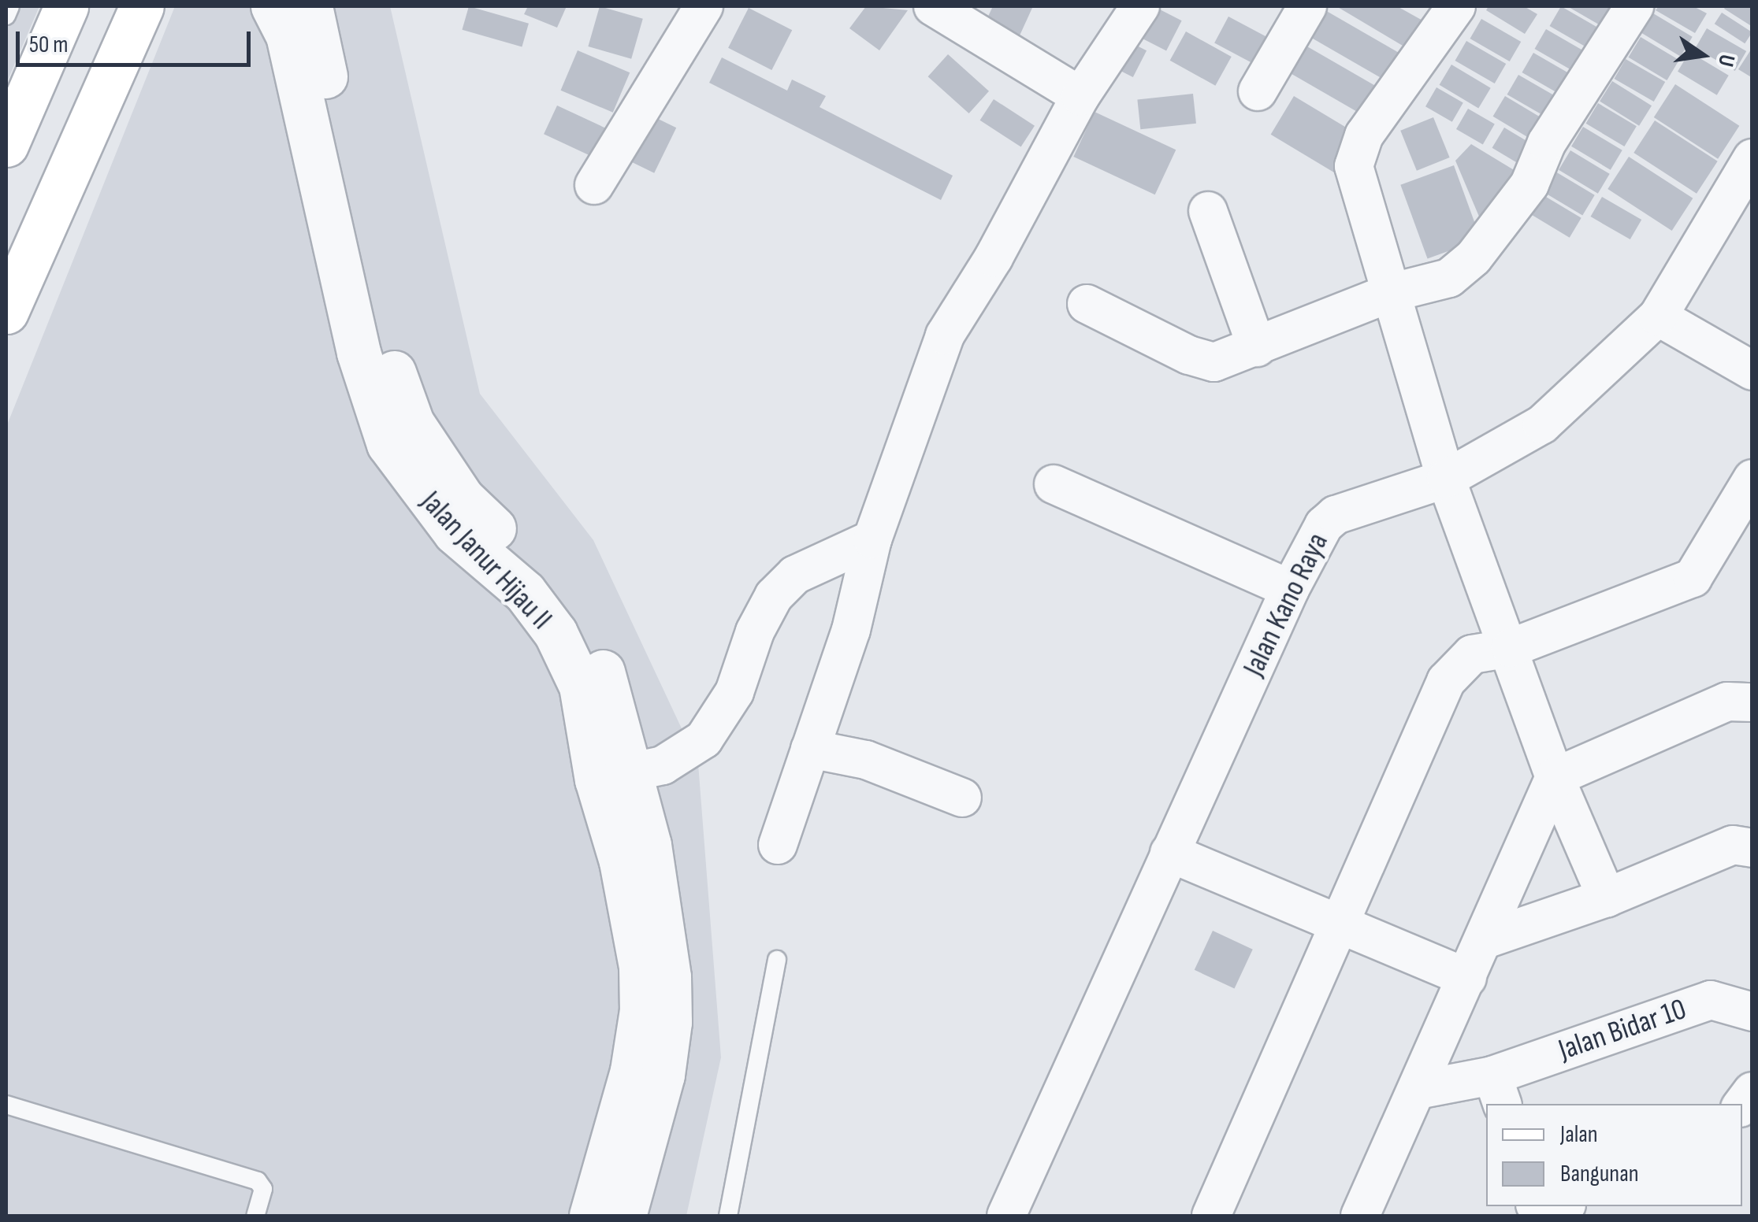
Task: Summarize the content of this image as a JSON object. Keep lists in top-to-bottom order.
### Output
{
  "streets": {
    "street": ["Jalan Janur Hijau II", "Jalan Kano Raya", "Jalan Bidar 10"]
  },
  "legend": ["Jalan", "Bangunan"],
  "scale_bar": "50 m",
  "north": "right"
}
